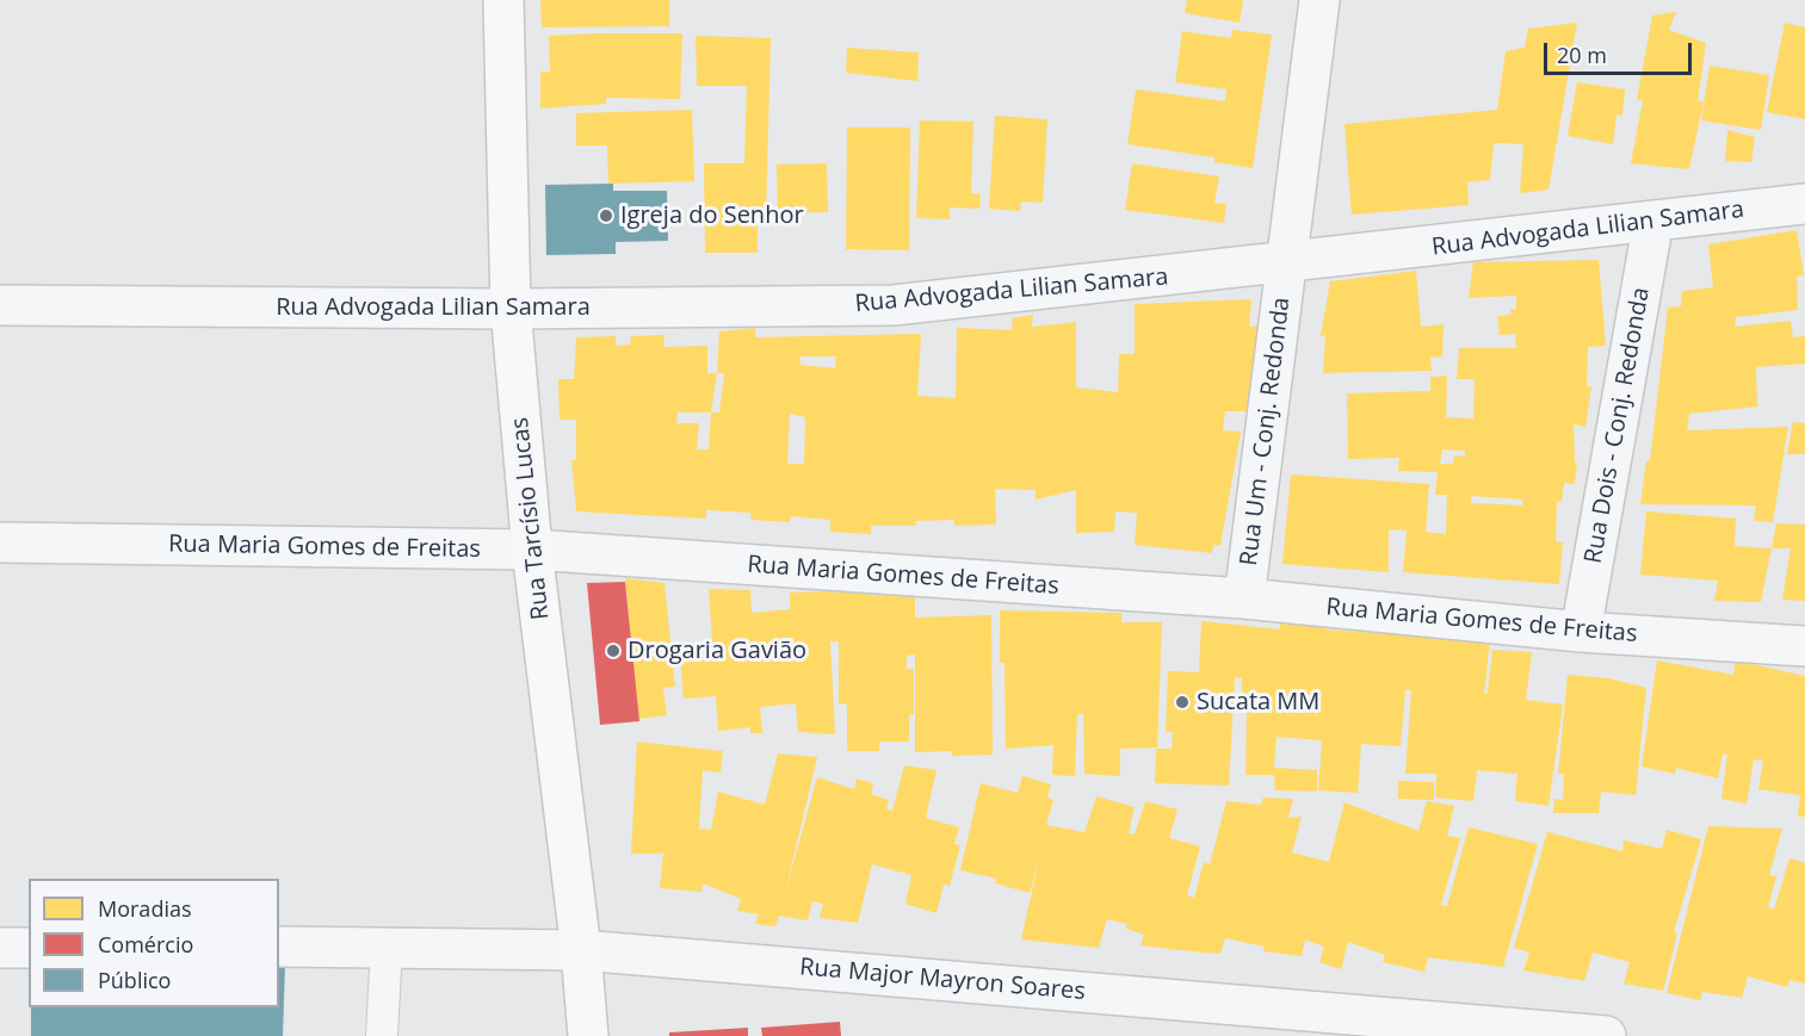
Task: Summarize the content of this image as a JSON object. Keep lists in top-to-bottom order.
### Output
{
  "streets": {
    "street": [
      "Rua Advogada Lilian Samara",
      "Rua Dois - Conj. Redonda",
      "Rua Um - Conj. Redonda",
      "Rua Tarcísio Lucas",
      "Rua Maria Gomes de Freitas",
      "Rua Major Mayron Soares"
    ]
  },
  "crossings": [
    ["Rua Advogada Lilian Samara", "Rua Dois - Conj. Redonda"],
    ["Rua Advogada Lilian Samara", "Rua Um - Conj. Redonda"],
    ["Rua Advogada Lilian Samara", "Rua Tarcísio Lucas"],
    ["Rua Dois - Conj. Redonda", "Rua Maria Gomes de Freitas"],
    ["Rua Um - Conj. Redonda", "Rua Maria Gomes de Freitas"],
    ["Rua Tarcísio Lucas", "Rua Maria Gomes de Freitas"],
    ["Rua Tarcísio Lucas", "Rua Major Mayron Soares"]
  ],
  "places": ["Igreja do Senhor", "Drogaria Gavião", "Sucata MM"],
  "legend": ["Moradias", "Comércio", "Público"],
  "scale_bar": "20 m"
}
